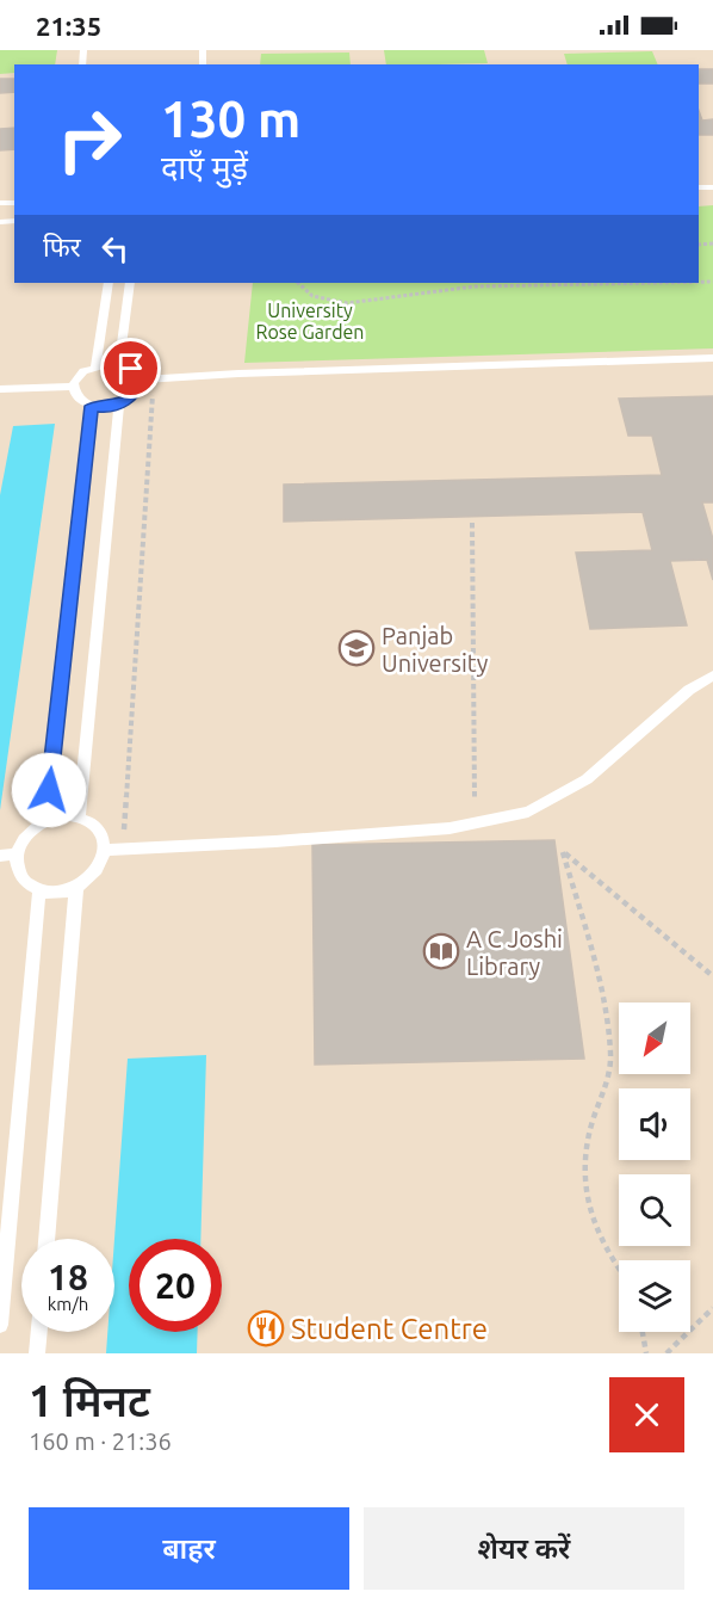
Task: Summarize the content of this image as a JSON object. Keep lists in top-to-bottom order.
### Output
{
  "parks": ["University Rose Garden"],
  "places": {
    "school or university": ["Panjab University"],
    "library": ["A C Joshi Library"],
    "restaurant": ["Student Centre"]
  },
  "north": "bottom left",
  "page": {
    "status": "21:35",
    "turn": ["130 m", "दाएँ मुड़ें"],
    "then": "फिर",
    "speed": "18 km/h",
    "limit": "20",
    "heading": ["1 मिनट", "160 m · 21:36"],
    "buttons": ["बाहर", "शेयर करें"]
  }
}
